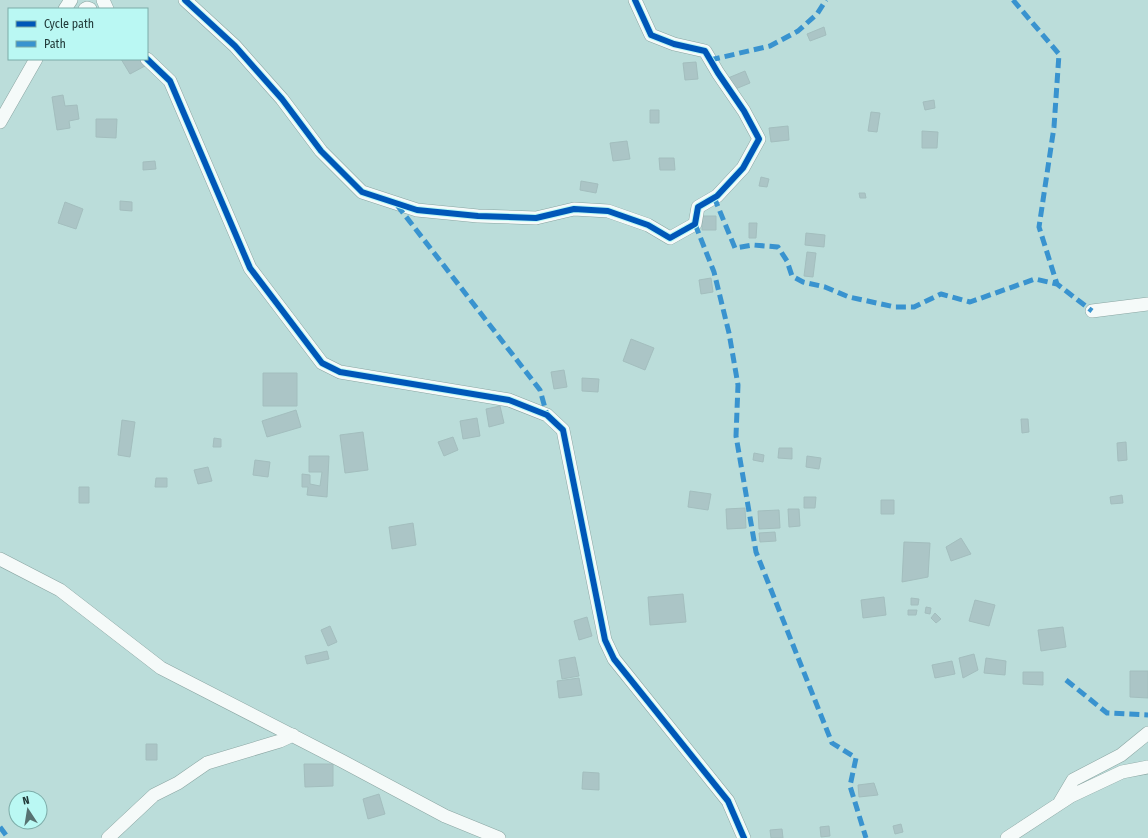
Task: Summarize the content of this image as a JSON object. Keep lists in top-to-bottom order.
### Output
{
  "legend": ["Cycle path", "Path"],
  "north": "top"
}
